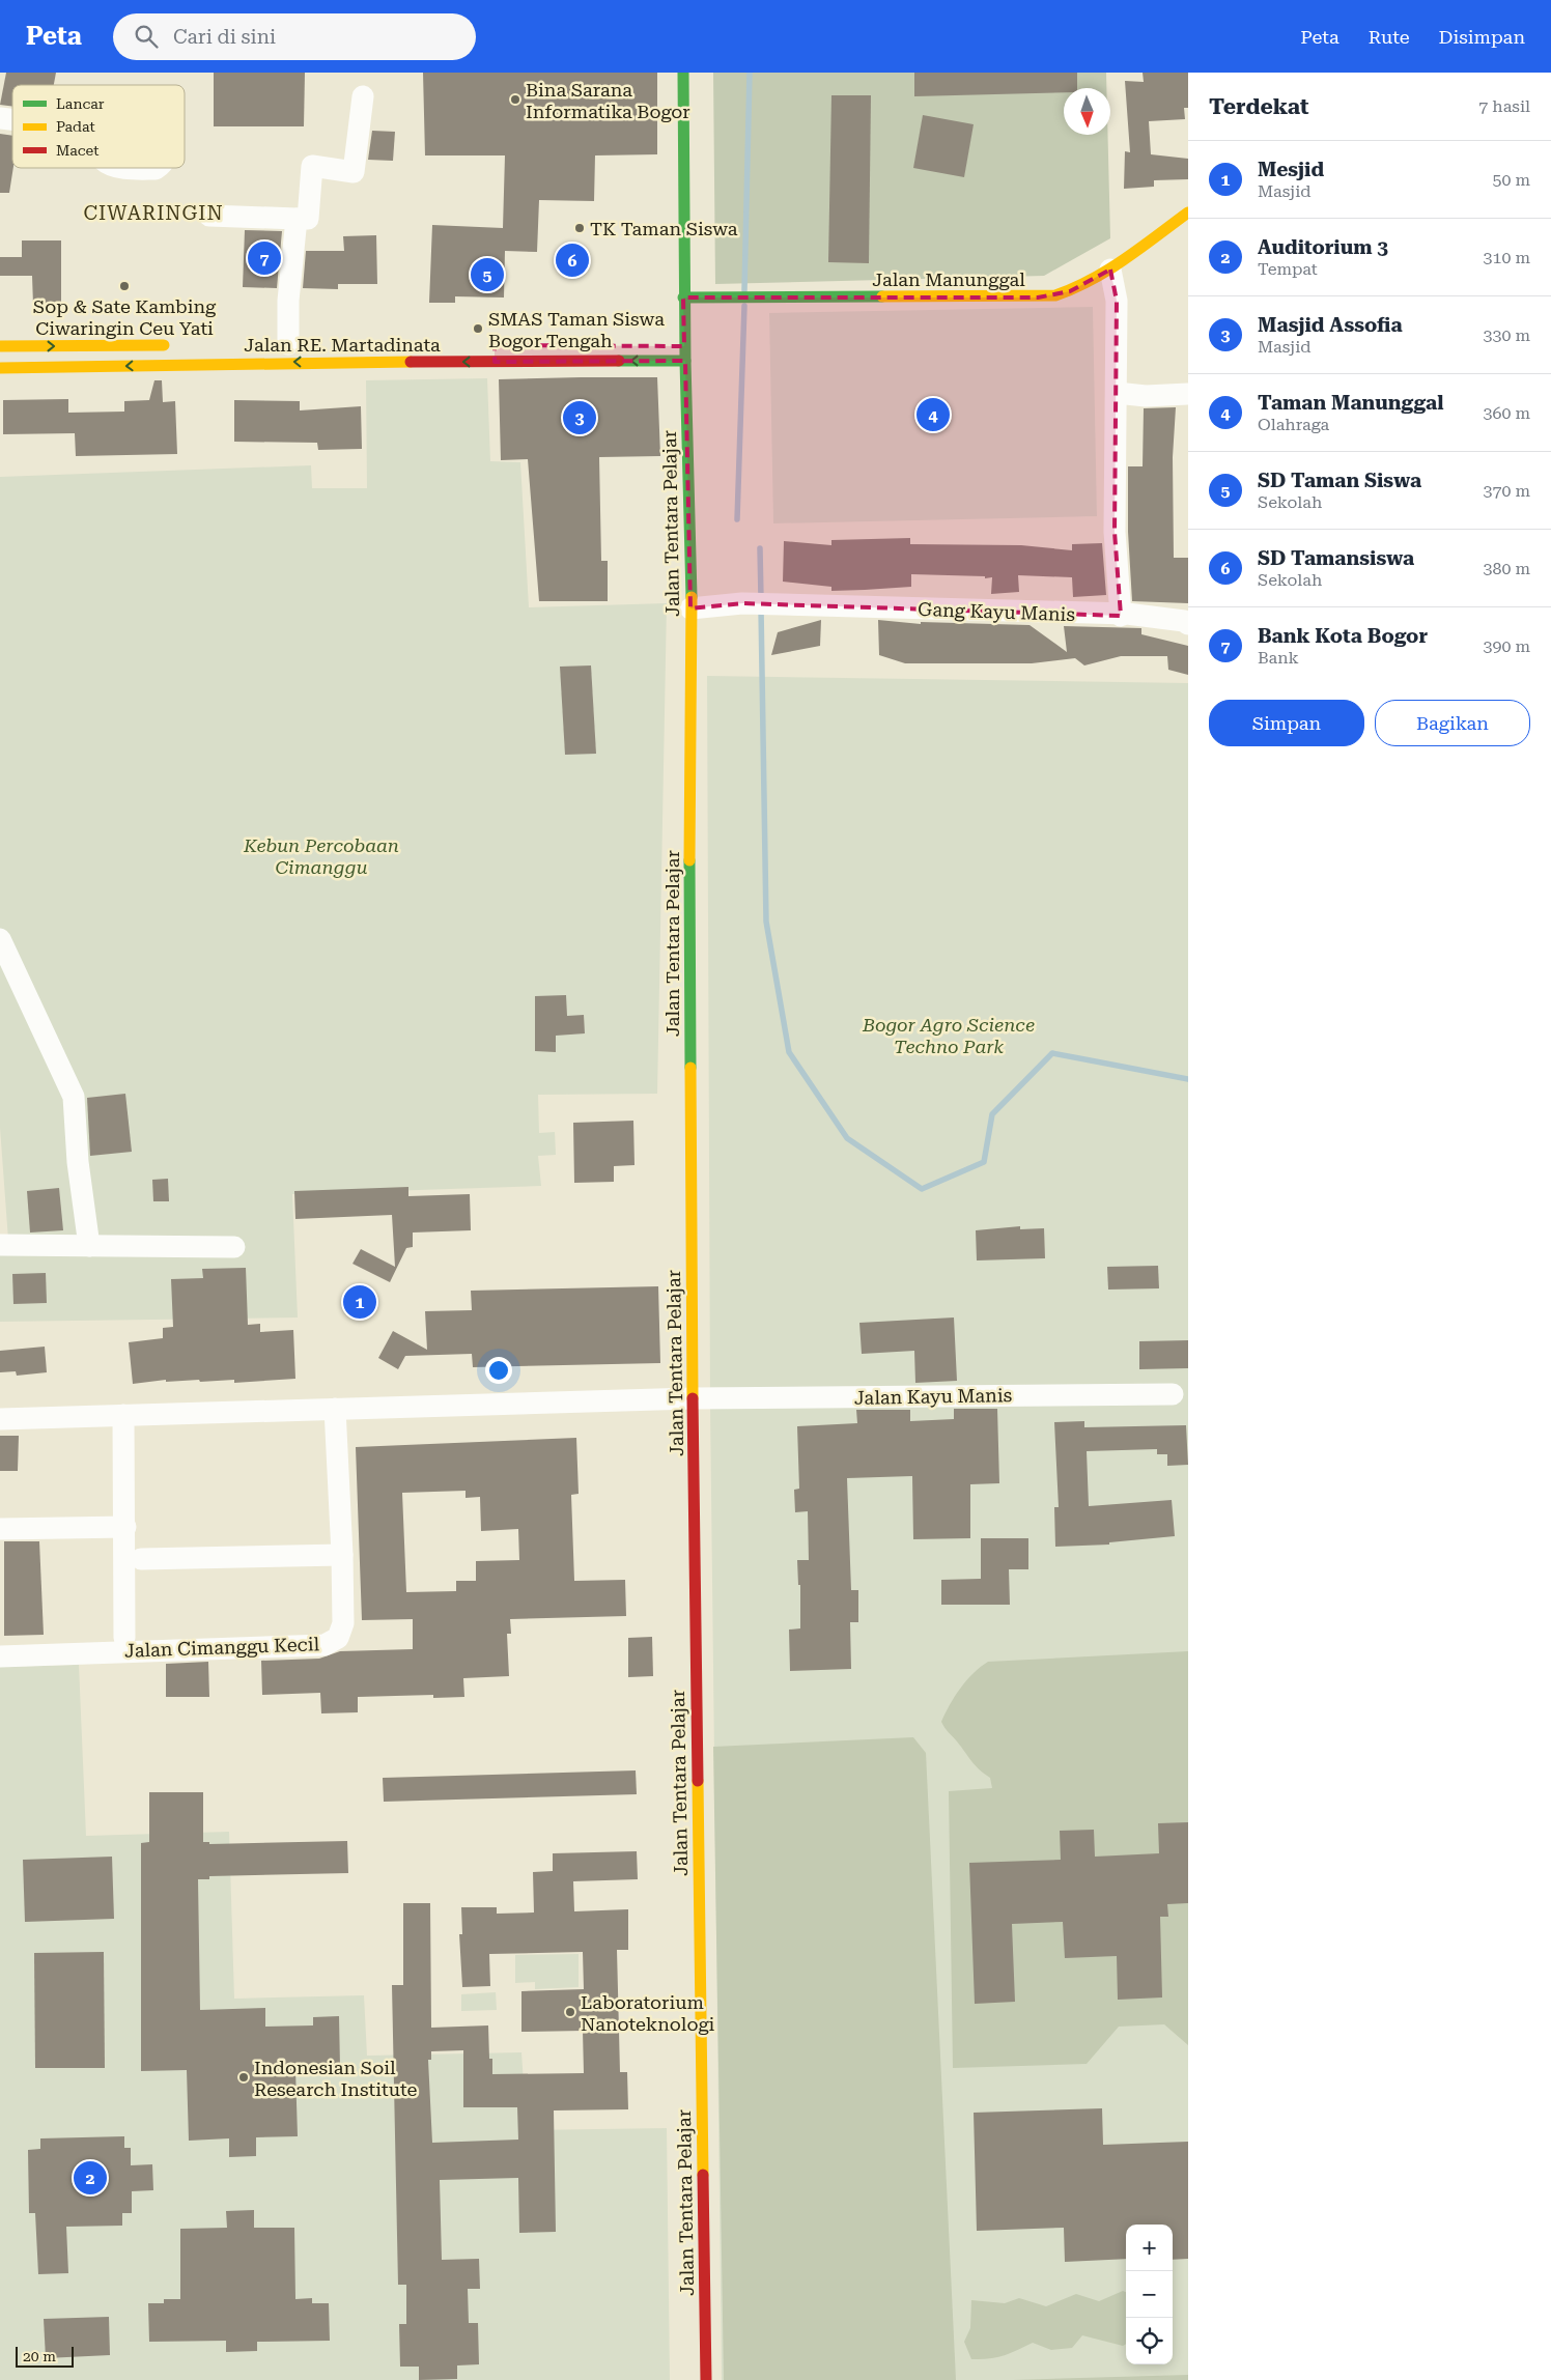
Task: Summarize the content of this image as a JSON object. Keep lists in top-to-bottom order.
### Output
{
  "streets": {
    "main road": ["Jalan Manunggal", "Jalan RE. Martadinata", "Jalan Tentara Pelajar"],
    "street": ["Gang Kayu Manis", "Jalan Kayu Manis", "Jalan Cimanggu Kecil"]
  },
  "crossings": [
    ["Jalan Manunggal", "Jalan Tentara Pelajar"],
    ["Jalan RE. Martadinata", "Jalan Tentara Pelajar"],
    ["Jalan Tentara Pelajar", "Gang Kayu Manis"],
    ["Jalan Tentara Pelajar", "Jalan Kayu Manis"]
  ],
  "one_way": ["Jalan RE. Martadinata"],
  "districts": ["CIWARINGIN"],
  "parks": ["Kebun Percobaan Cimanggu", "Bogor Agro Science Techno Park"],
  "places": [
    "Bina Sarana Informatika Bogor",
    "TK Taman Siswa",
    "Sop & Sate Kambing Ciwaringin Ceu Yati",
    "SMAS Taman Siswa Bogor Tengah",
    "Laboratorium Nanoteknologi",
    "Indonesian Soil Research Institute"
  ],
  "legend": ["Lancar", "Padat", "Macet"],
  "scale_bar": "20 m",
  "north": "bottom",
  "page": {
    "header": "Peta",
    "search": "Cari di sini",
    "nav": ["Peta", "Rute", "Disimpan"],
    "heading": ["Terdekat", "7 hasil"],
    "list": [
      {
        "mark": "1",
        "name": "Mesjid",
        "note": "Masjid",
        "value": "50 m"
      },
      {
        "mark": "2",
        "name": "Auditorium 3",
        "note": "Tempat",
        "value": "310 m"
      },
      {
        "mark": "3",
        "name": "Masjid Assofia",
        "note": "Masjid",
        "value": "330 m"
      },
      {
        "mark": "4",
        "name": "Taman Manunggal",
        "note": "Olahraga",
        "value": "360 m"
      },
      {
        "mark": "5",
        "name": "SD Taman Siswa",
        "note": "Sekolah",
        "value": "370 m"
      },
      {
        "mark": "6",
        "name": "SD Tamansiswa",
        "note": "Sekolah",
        "value": "380 m"
      },
      {
        "mark": "7",
        "name": "Bank Kota Bogor",
        "note": "Bank",
        "value": "390 m"
      }
    ],
    "pins": [
      "7",
      "6",
      "5",
      "4",
      "3",
      "1",
      "2"
    ],
    "buttons": ["Simpan", "Bagikan"],
    "map_buttons": ["+", "−"],
    "scale": "20 m"
  }
}
